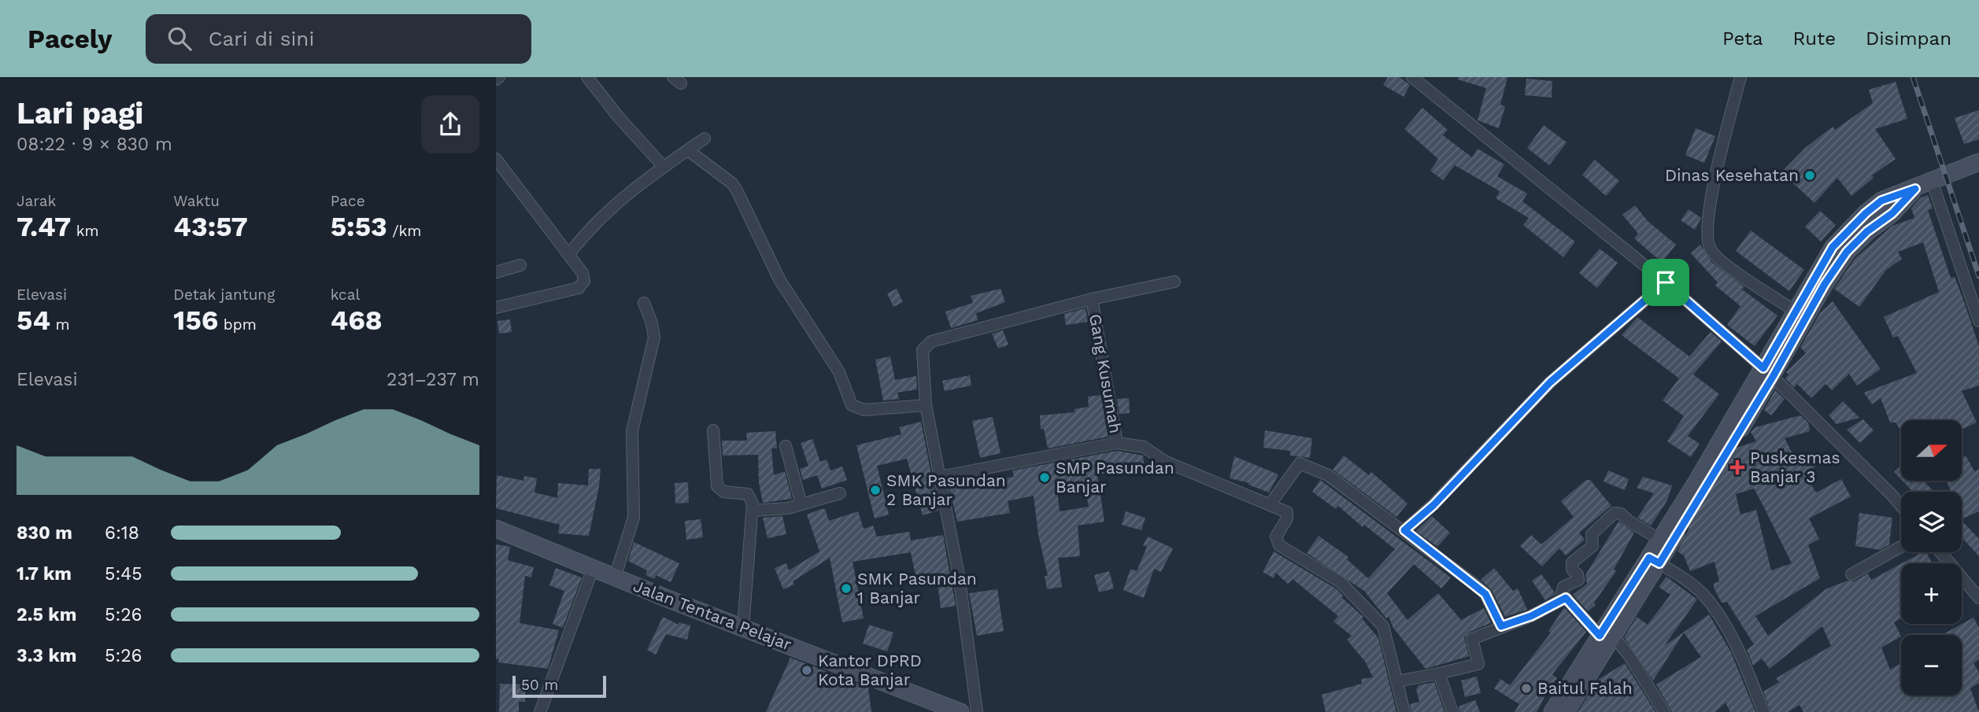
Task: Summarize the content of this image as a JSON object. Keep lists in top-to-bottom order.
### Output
{
  "streets": {
    "street": ["Gang Kusumah", "Jalan Tentara Pelajar"]
  },
  "places": {
    "other": [
      "Dinas Kesehatan",
      "SMP Pasundan Banjar",
      "SMK Pasundan 2 Banjar",
      "SMK Pasundan 1 Banjar",
      "Kantor DPRD Kota Banjar",
      "Baitul Falah"
    ],
    "health": ["Puskesmas Banjar 3"]
  },
  "scale_bar": "50 m",
  "north": "right",
  "page": {
    "header": "Pacely",
    "search": "Cari di sini",
    "nav": ["Peta", "Rute", "Disimpan"],
    "heading": ["Lari pagi", "08:22 · 9 × 830 m"],
    "stats": [
      ["Jarak", "7.47 km"],
      ["Waktu", "43:57"],
      ["Pace", "5:53 /km"],
      ["Elevasi", "54 m"],
      ["Detak jantung", "156 bpm"],
      ["kcal", "468"]
    ],
    "chart": ["Elevasi", "231–237 m"],
    "map_buttons": ["+", "−"],
    "list": [
      {
        "name": "830 m",
        "note": "6:18"
      },
      {
        "name": "1.7 km",
        "note": "5:45"
      },
      {
        "name": "2.5 km",
        "note": "5:26"
      },
      {
        "name": "3.3 km",
        "note": "5:26"
      }
    ],
    "scale": "50 m"
  }
}
